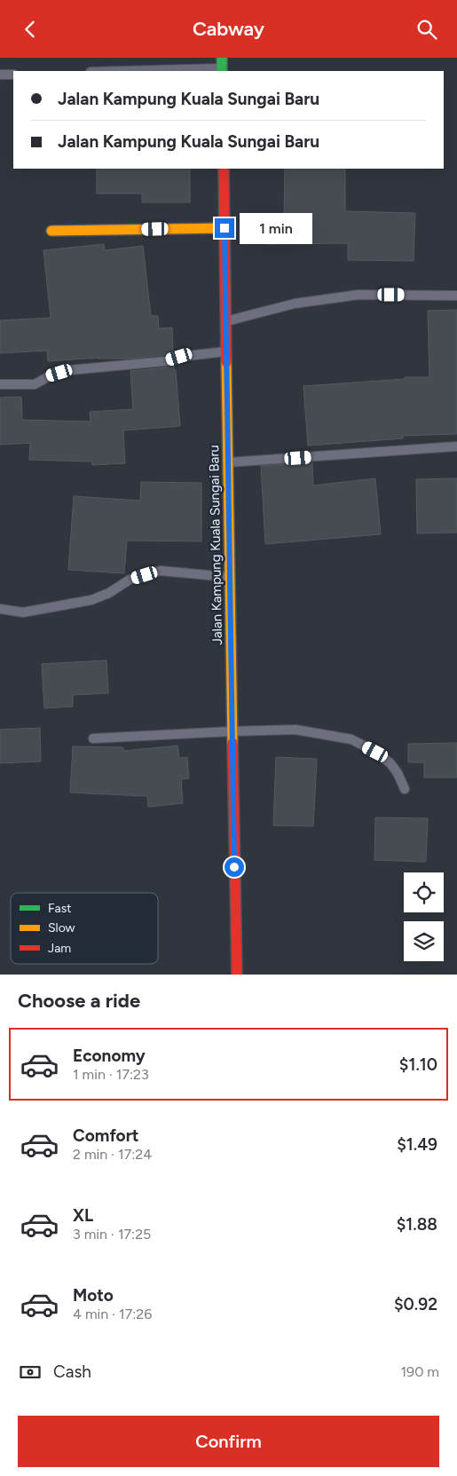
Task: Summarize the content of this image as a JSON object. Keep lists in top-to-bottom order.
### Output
{
  "streets": {
    "street": ["Jalan Kampung Kuala Sungai Baru"]
  },
  "legend": ["Fast", "Slow", "Jam"],
  "page": {
    "header": "Cabway",
    "banner": ["Jalan Kampung Kuala Sungai Baru", "Jalan Kampung Kuala Sungai Baru"],
    "bubble": "1 min",
    "heading": "Choose a ride",
    "list": [
      {
        "name": "Economy",
        "note": "1 min · 17:23",
        "value": "$1.10"
      },
      {
        "name": "Comfort",
        "note": "2 min · 17:24",
        "value": "$1.49"
      },
      {
        "name": "XL",
        "note": "3 min · 17:25",
        "value": "$1.88"
      },
      {
        "name": "Moto",
        "note": "4 min · 17:26",
        "value": "$0.92"
      }
    ],
    "pay": ["Cash", "190 m"],
    "buttons": "Confirm"
  }
}
